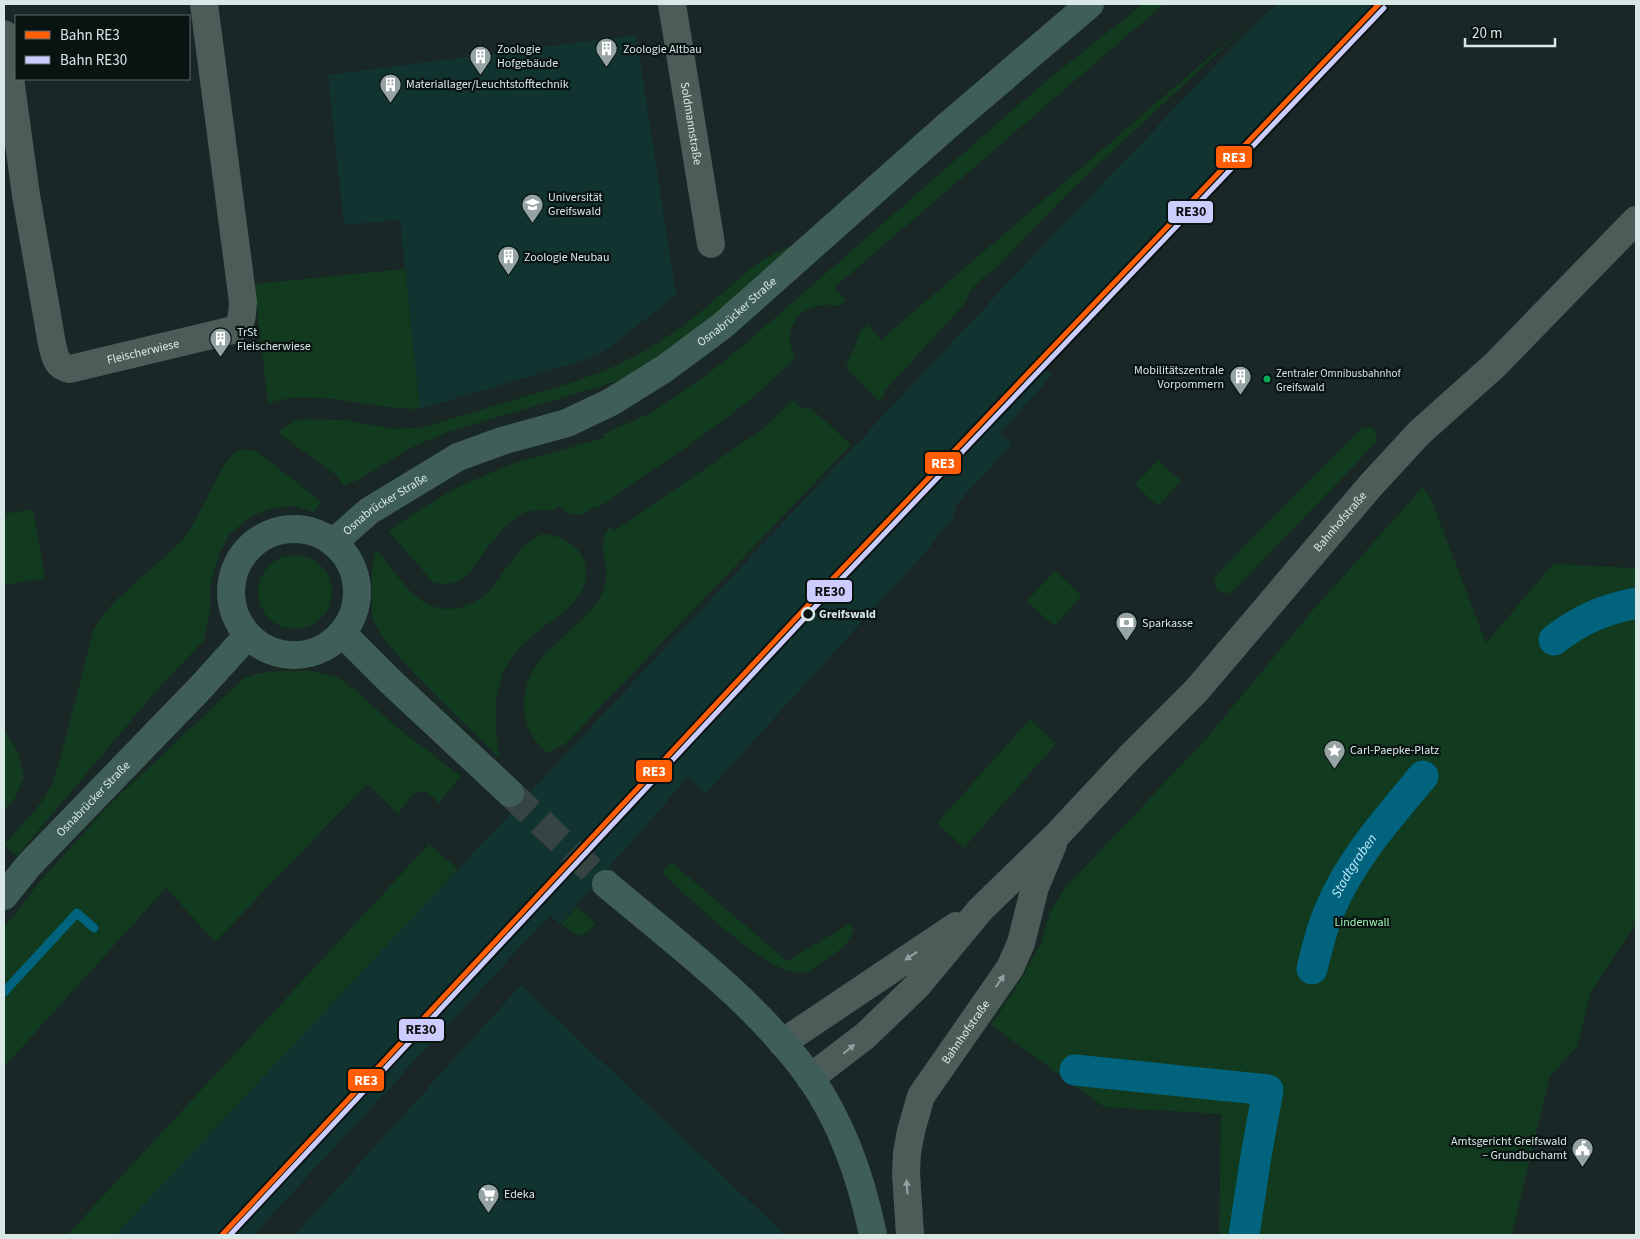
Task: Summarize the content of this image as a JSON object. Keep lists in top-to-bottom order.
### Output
{
  "streets": {
    "main road": ["Osnabrücker Straße"],
    "street": ["Soldmannstraße", "Fleischerwiese", "Bahnhofstraße"]
  },
  "water": ["Stadtgraben"],
  "parks": ["Lindenwall"],
  "places": {
    "building": [
      "Zoologie Altbau",
      "Zoologie Hofgebäude",
      "Materiallager/Leuchtstofftechnik",
      "Zoologie Neubau",
      "TrSt Fleischerwiese",
      "Mobilitätszentrale Vorpommern"
    ],
    "school or university": ["Universität Greifswald"],
    "other": ["Zentraler Omnibusbahnhof Greifswald", "Greifswald"],
    "bank": ["Sparkasse"],
    "place": ["Carl-Paepke-Platz"],
    "public building": ["Amtsgericht Greifswald – Grundbuchamt"],
    "supermarket": ["Edeka"]
  },
  "lines": ["rail line RE3", "rail line RE30"],
  "legend": ["Bahn RE3", "Bahn RE30"],
  "scale_bar": "20 m"
}
